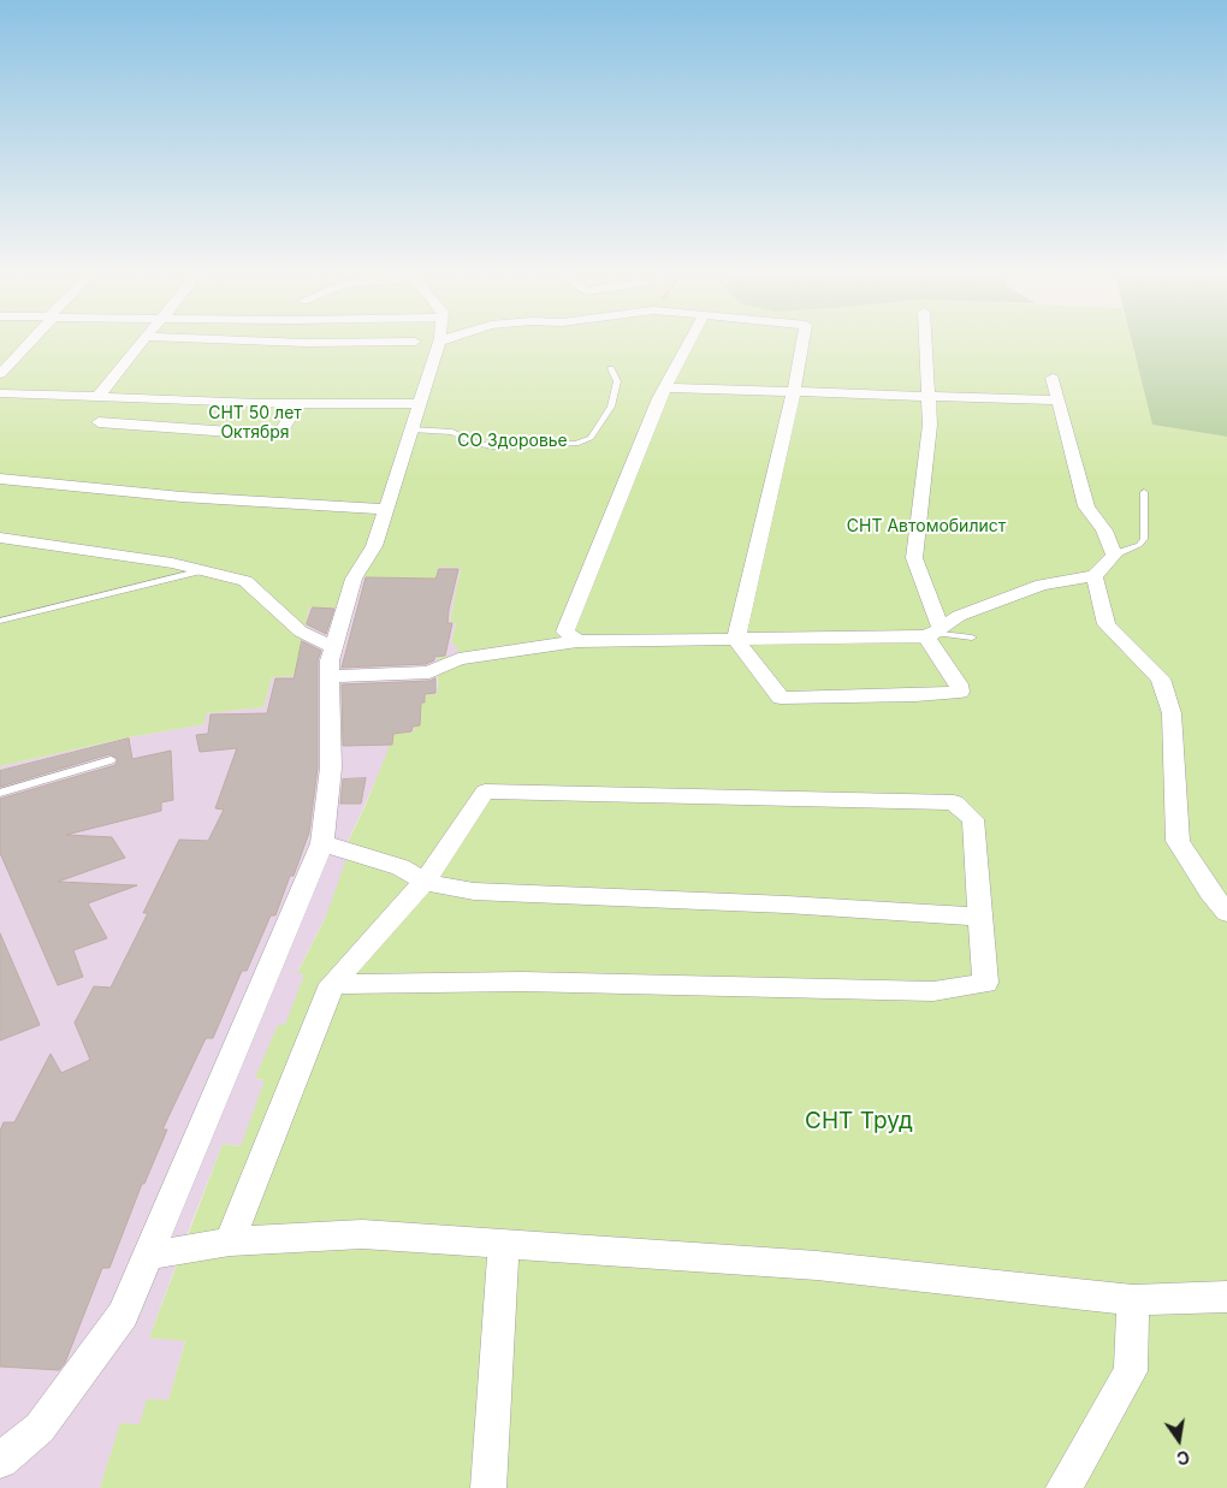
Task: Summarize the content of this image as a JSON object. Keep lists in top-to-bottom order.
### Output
{
  "parks": [
    "СНТ 50 лет Октября",
    "СО Здоровье",
    "СНТ Автомобилист",
    "СНТ Труд"
  ],
  "north": "bottom"
}
